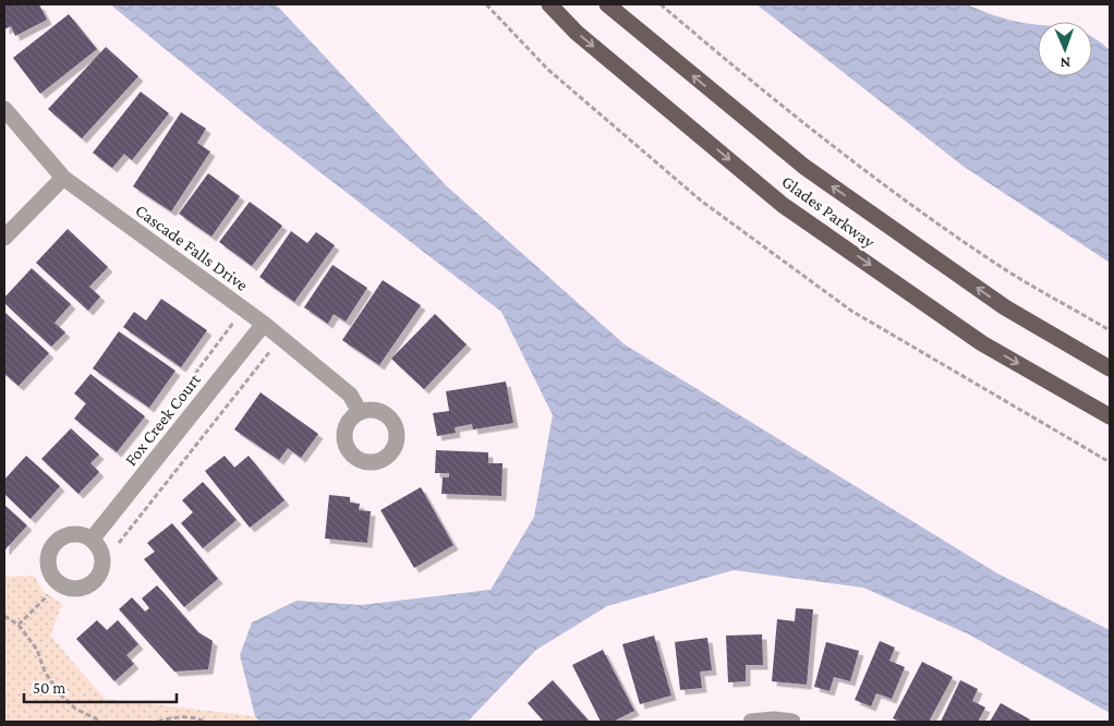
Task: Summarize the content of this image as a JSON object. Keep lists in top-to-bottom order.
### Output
{
  "streets": {
    "main road": ["Glades Parkway"],
    "street": ["Cascade Falls Drive", "Fox Creek Court"]
  },
  "crossings": [
    ["Cascade Falls Drive", "Fox Creek Court"]
  ],
  "scale_bar": "50 m",
  "north": "bottom"
}
